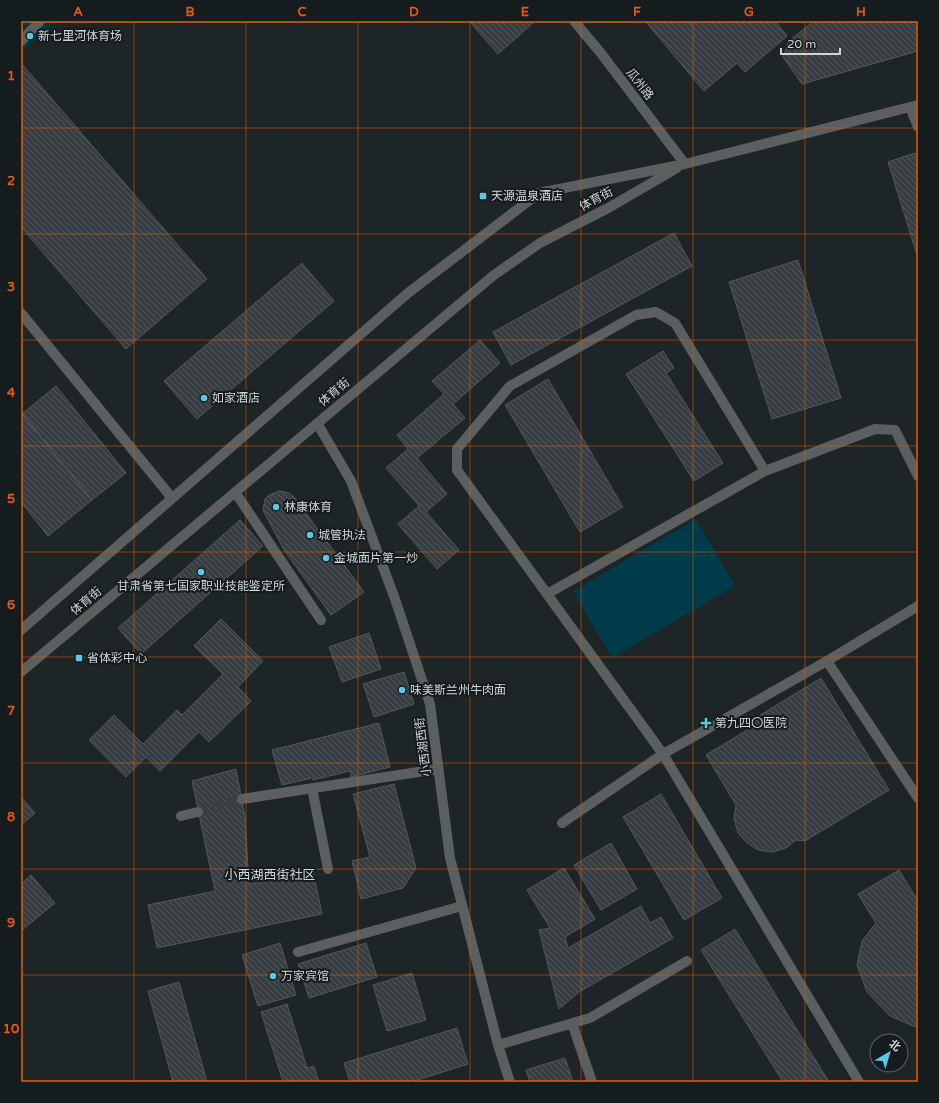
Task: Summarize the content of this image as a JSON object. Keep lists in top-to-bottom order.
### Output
{
  "streets": {
    "street": ["瓜州路", "体育街", "小西湖西街"]
  },
  "crossings": [
    ["瓜州路", "体育街"],
    ["体育街", "小西湖西街"]
  ],
  "districts": ["小西湖西街社区"],
  "places": {
    "other": [
      "新七里河体育场",
      "如家酒店",
      "林康体育",
      "城管执法",
      "金城面片第一炒",
      "甘肃省第七国家职业技能鉴定所",
      "味美斯兰州牛肉面",
      "万家宾馆"
    ],
    "transit": ["天源温泉酒店", "省体彩中心"],
    "health": ["第九四〇医院"]
  },
  "scale_bar": "20 m",
  "north": "top right",
  "grid": {
    "columns": [
      "A",
      "B",
      "C",
      "D",
      "E",
      "F",
      "G",
      "H"
    ],
    "rows": [
      "1",
      "2",
      "3",
      "4",
      "5",
      "6",
      "7",
      "8",
      "9",
      "10"
    ]
  }
}
